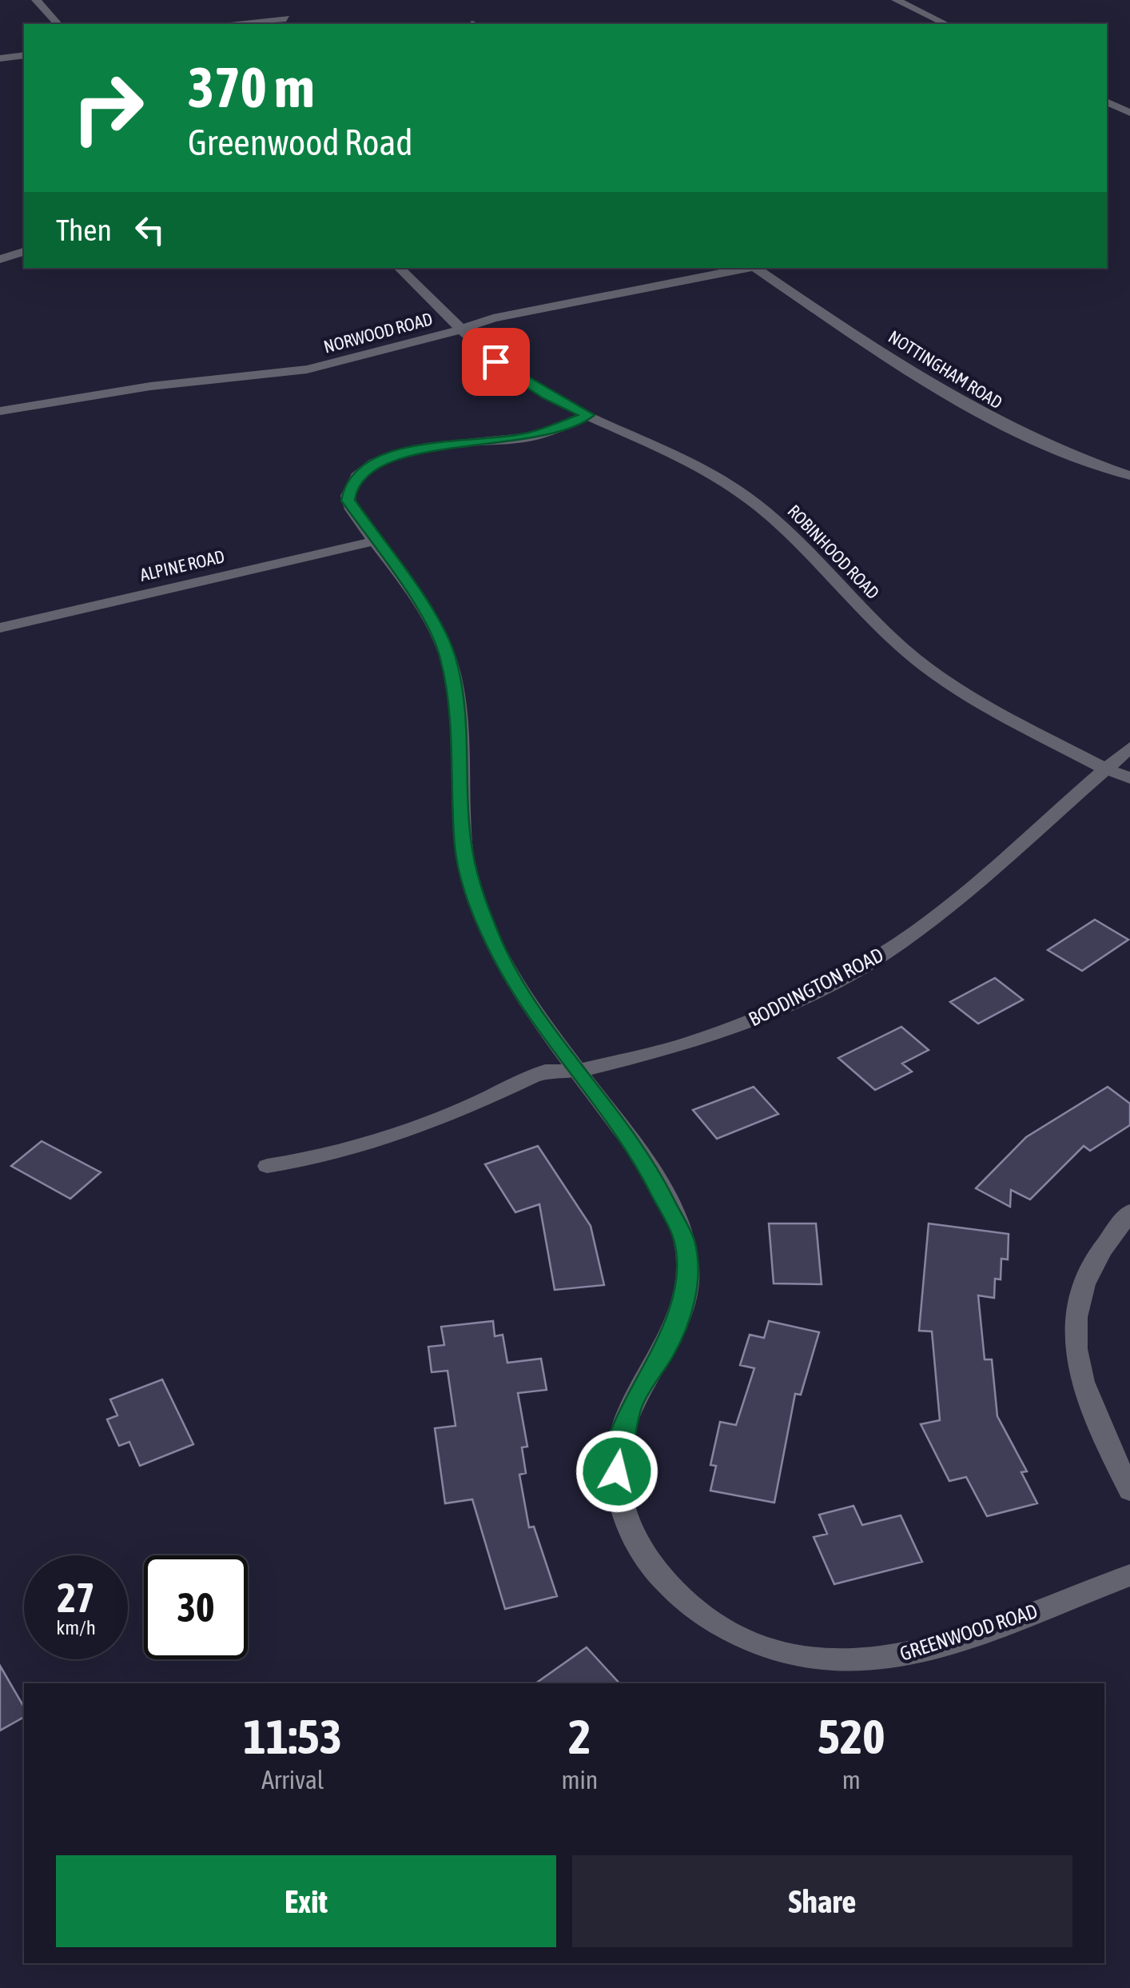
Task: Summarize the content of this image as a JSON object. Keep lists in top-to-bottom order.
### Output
{
  "streets": {
    "street": [
      "NORWOOD ROAD",
      "NOTTINGHAM ROAD",
      "ROBINHOOD ROAD",
      "ALPINE ROAD",
      "BODDINGTON ROAD",
      "GREENWOOD ROAD"
    ]
  },
  "crossings": [
    ["NORWOOD ROAD", "ROBINHOOD ROAD"],
    ["ROBINHOOD ROAD", "BODDINGTON ROAD"],
    ["ROBINHOOD ROAD", "GREENWOOD ROAD"],
    ["ALPINE ROAD", "GREENWOOD ROAD"],
    ["BODDINGTON ROAD", "GREENWOOD ROAD"]
  ],
  "page": {
    "turn": ["370 m", "Greenwood Road"],
    "then": "Then",
    "speed": "27 km/h",
    "limit": "30",
    "eta": [
      "11:53",
      "Arrival",
      "2",
      "min",
      "520",
      "m"
    ],
    "buttons": ["Exit", "Share"]
  }
}
